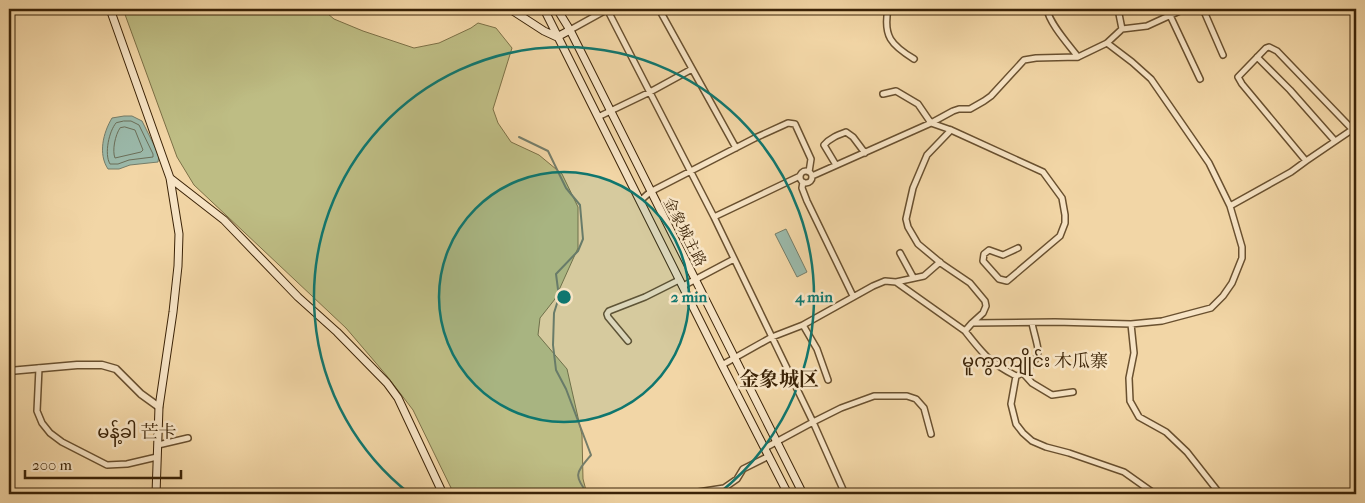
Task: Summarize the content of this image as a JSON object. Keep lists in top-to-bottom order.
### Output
{
  "streets": {
    "main road": ["金象城主路"]
  },
  "districts": ["မူကွာကျိုင်း 木瓜寨", "金象城区", "မန့်ခါ 芒卡"],
  "scale_bar": "200 m",
  "rings": ["2 min", "4 min"]
}
